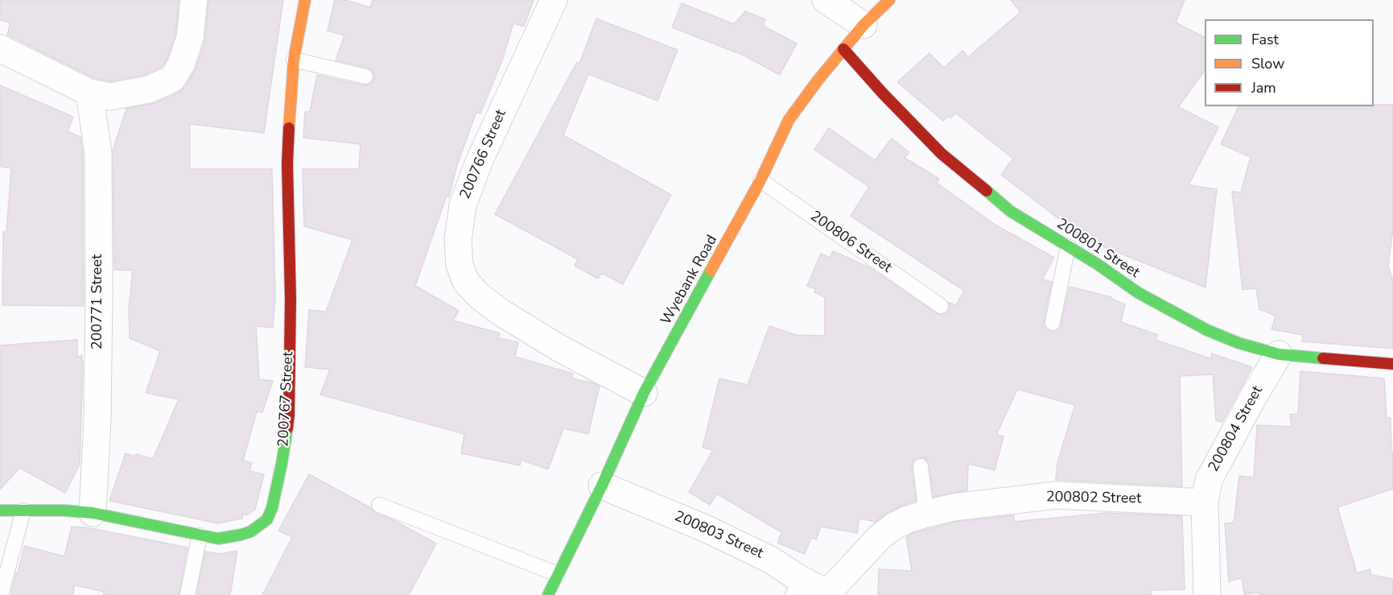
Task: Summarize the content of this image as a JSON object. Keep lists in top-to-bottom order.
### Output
{
  "streets": {
    "street": [
      "200766 Street",
      "200801 Street",
      "Wyebank Road",
      "200771 Street",
      "200767 Street",
      "200804 Street",
      "200802 Street",
      "200803 Street"
    ],
    "lane": ["200806 Street"]
  },
  "crossings": [
    ["200766 Street", "Wyebank Road"],
    ["200806 Street", "Wyebank Road"],
    ["200801 Street", "Wyebank Road"],
    ["200801 Street", "200804 Street"],
    ["Wyebank Road", "200803 Street"],
    ["200771 Street", "200767 Street"],
    ["200804 Street", "200802 Street"],
    ["200802 Street", "200803 Street"]
  ],
  "legend": ["Fast", "Slow", "Jam"]
}
